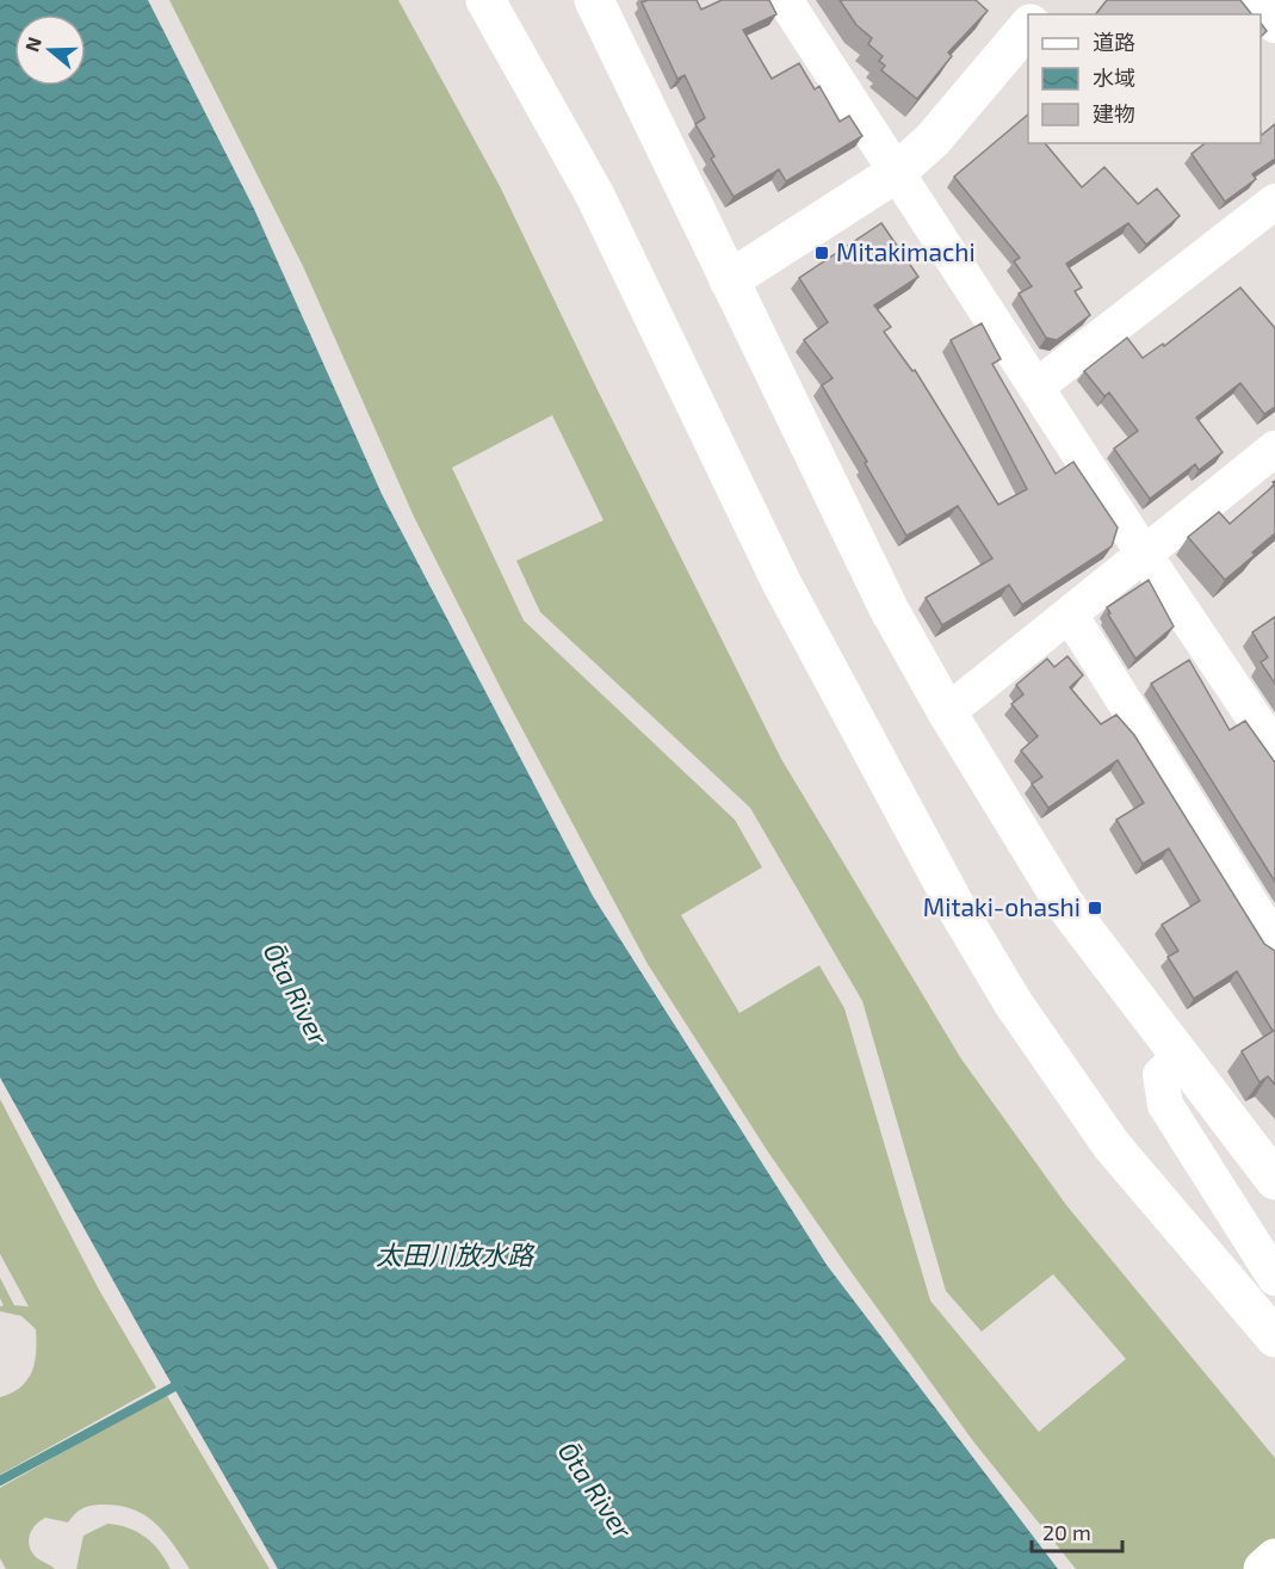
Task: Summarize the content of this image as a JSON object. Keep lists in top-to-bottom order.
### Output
{
  "water": ["Ōta River", "太田川放水路"],
  "places": {
    "transit": ["Mitakimachi", "Mitaki-ohashi"]
  },
  "legend": ["道路", "水域", "建物"],
  "scale_bar": "20 m",
  "north": "left"
}
